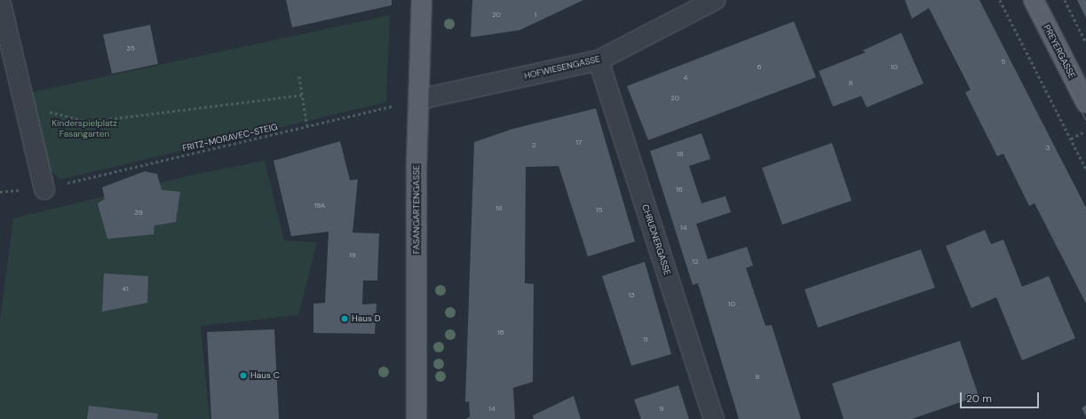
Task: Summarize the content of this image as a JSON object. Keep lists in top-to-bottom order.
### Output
{
  "streets": {
    "main road": ["PREYERGASSE", "FASANGARTENGASSE"],
    "street": ["HOFWIESENGASSE", "CHRUDNERGASSE"],
    "path": ["FRITZ-MORAVEC-STEIG"]
  },
  "crossings": [
    ["HOFWIESENGASSE", "FRITZ-MORAVEC-STEIG"],
    ["HOFWIESENGASSE", "FASANGARTENGASSE"],
    ["HOFWIESENGASSE", "CHRUDNERGASSE"],
    ["FRITZ-MORAVEC-STEIG", "FASANGARTENGASSE"]
  ],
  "parks": ["Kinderspielplatz Fasangarten"],
  "places": ["Haus D", "Haus C"],
  "house_numbers": [
    "20",
    "1",
    "35",
    "5",
    "6",
    "10",
    "4",
    "8",
    "20",
    "17",
    "2",
    "3",
    "18",
    "16",
    "19A",
    "18",
    "15",
    "39",
    "14",
    "19",
    "12",
    "41",
    "13",
    "10",
    "16",
    "11",
    "8",
    "14",
    "9"
  ],
  "scale_bar": "20 m"
}
